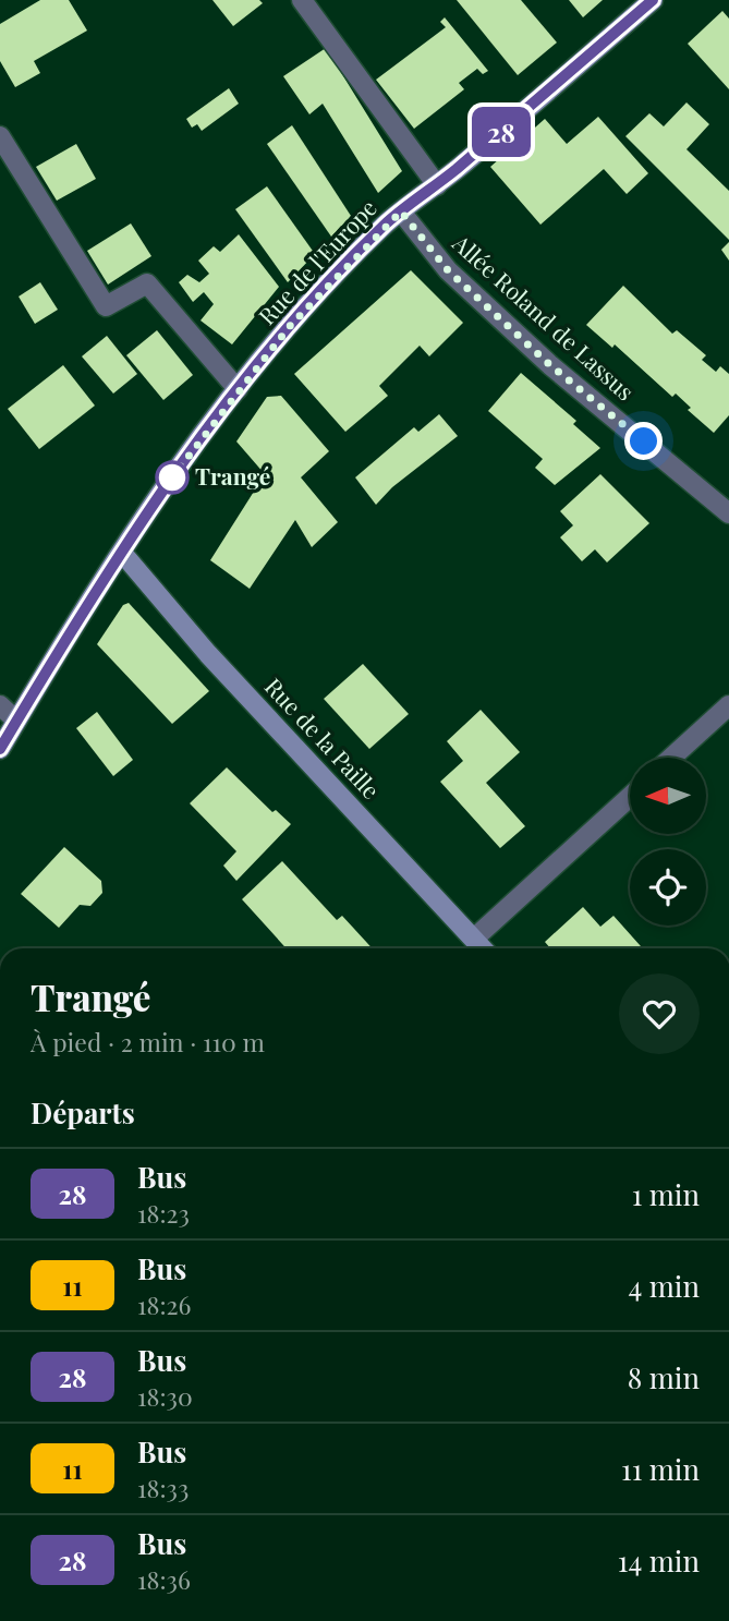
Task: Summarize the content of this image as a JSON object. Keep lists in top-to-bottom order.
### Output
{
  "streets": {
    "street": ["Rue de l'Europe", "Allée Roland de Lassus", "Rue de la Paille"]
  },
  "crossings": [
    ["Rue de l'Europe", "Allée Roland de Lassus"],
    ["Rue de l'Europe", "Rue de la Paille"]
  ],
  "places": ["Trangé"],
  "lines": ["bus line 28"],
  "north": "left",
  "page": {
    "on_map": "28",
    "heading": [
      ["Trangé", "À pied · 2 min · 110 m"],
      "Départs"
    ],
    "list": [
      {
        "mark": "28",
        "name": "Bus",
        "note": "18:23",
        "value": "1 min"
      },
      {
        "mark": "11",
        "name": "Bus",
        "note": "18:26",
        "value": "4 min"
      },
      {
        "mark": "28",
        "name": "Bus",
        "note": "18:30",
        "value": "8 min"
      },
      {
        "mark": "11",
        "name": "Bus",
        "note": "18:33",
        "value": "11 min"
      },
      {
        "mark": "28",
        "name": "Bus",
        "note": "18:36",
        "value": "14 min"
      }
    ]
  }
}
